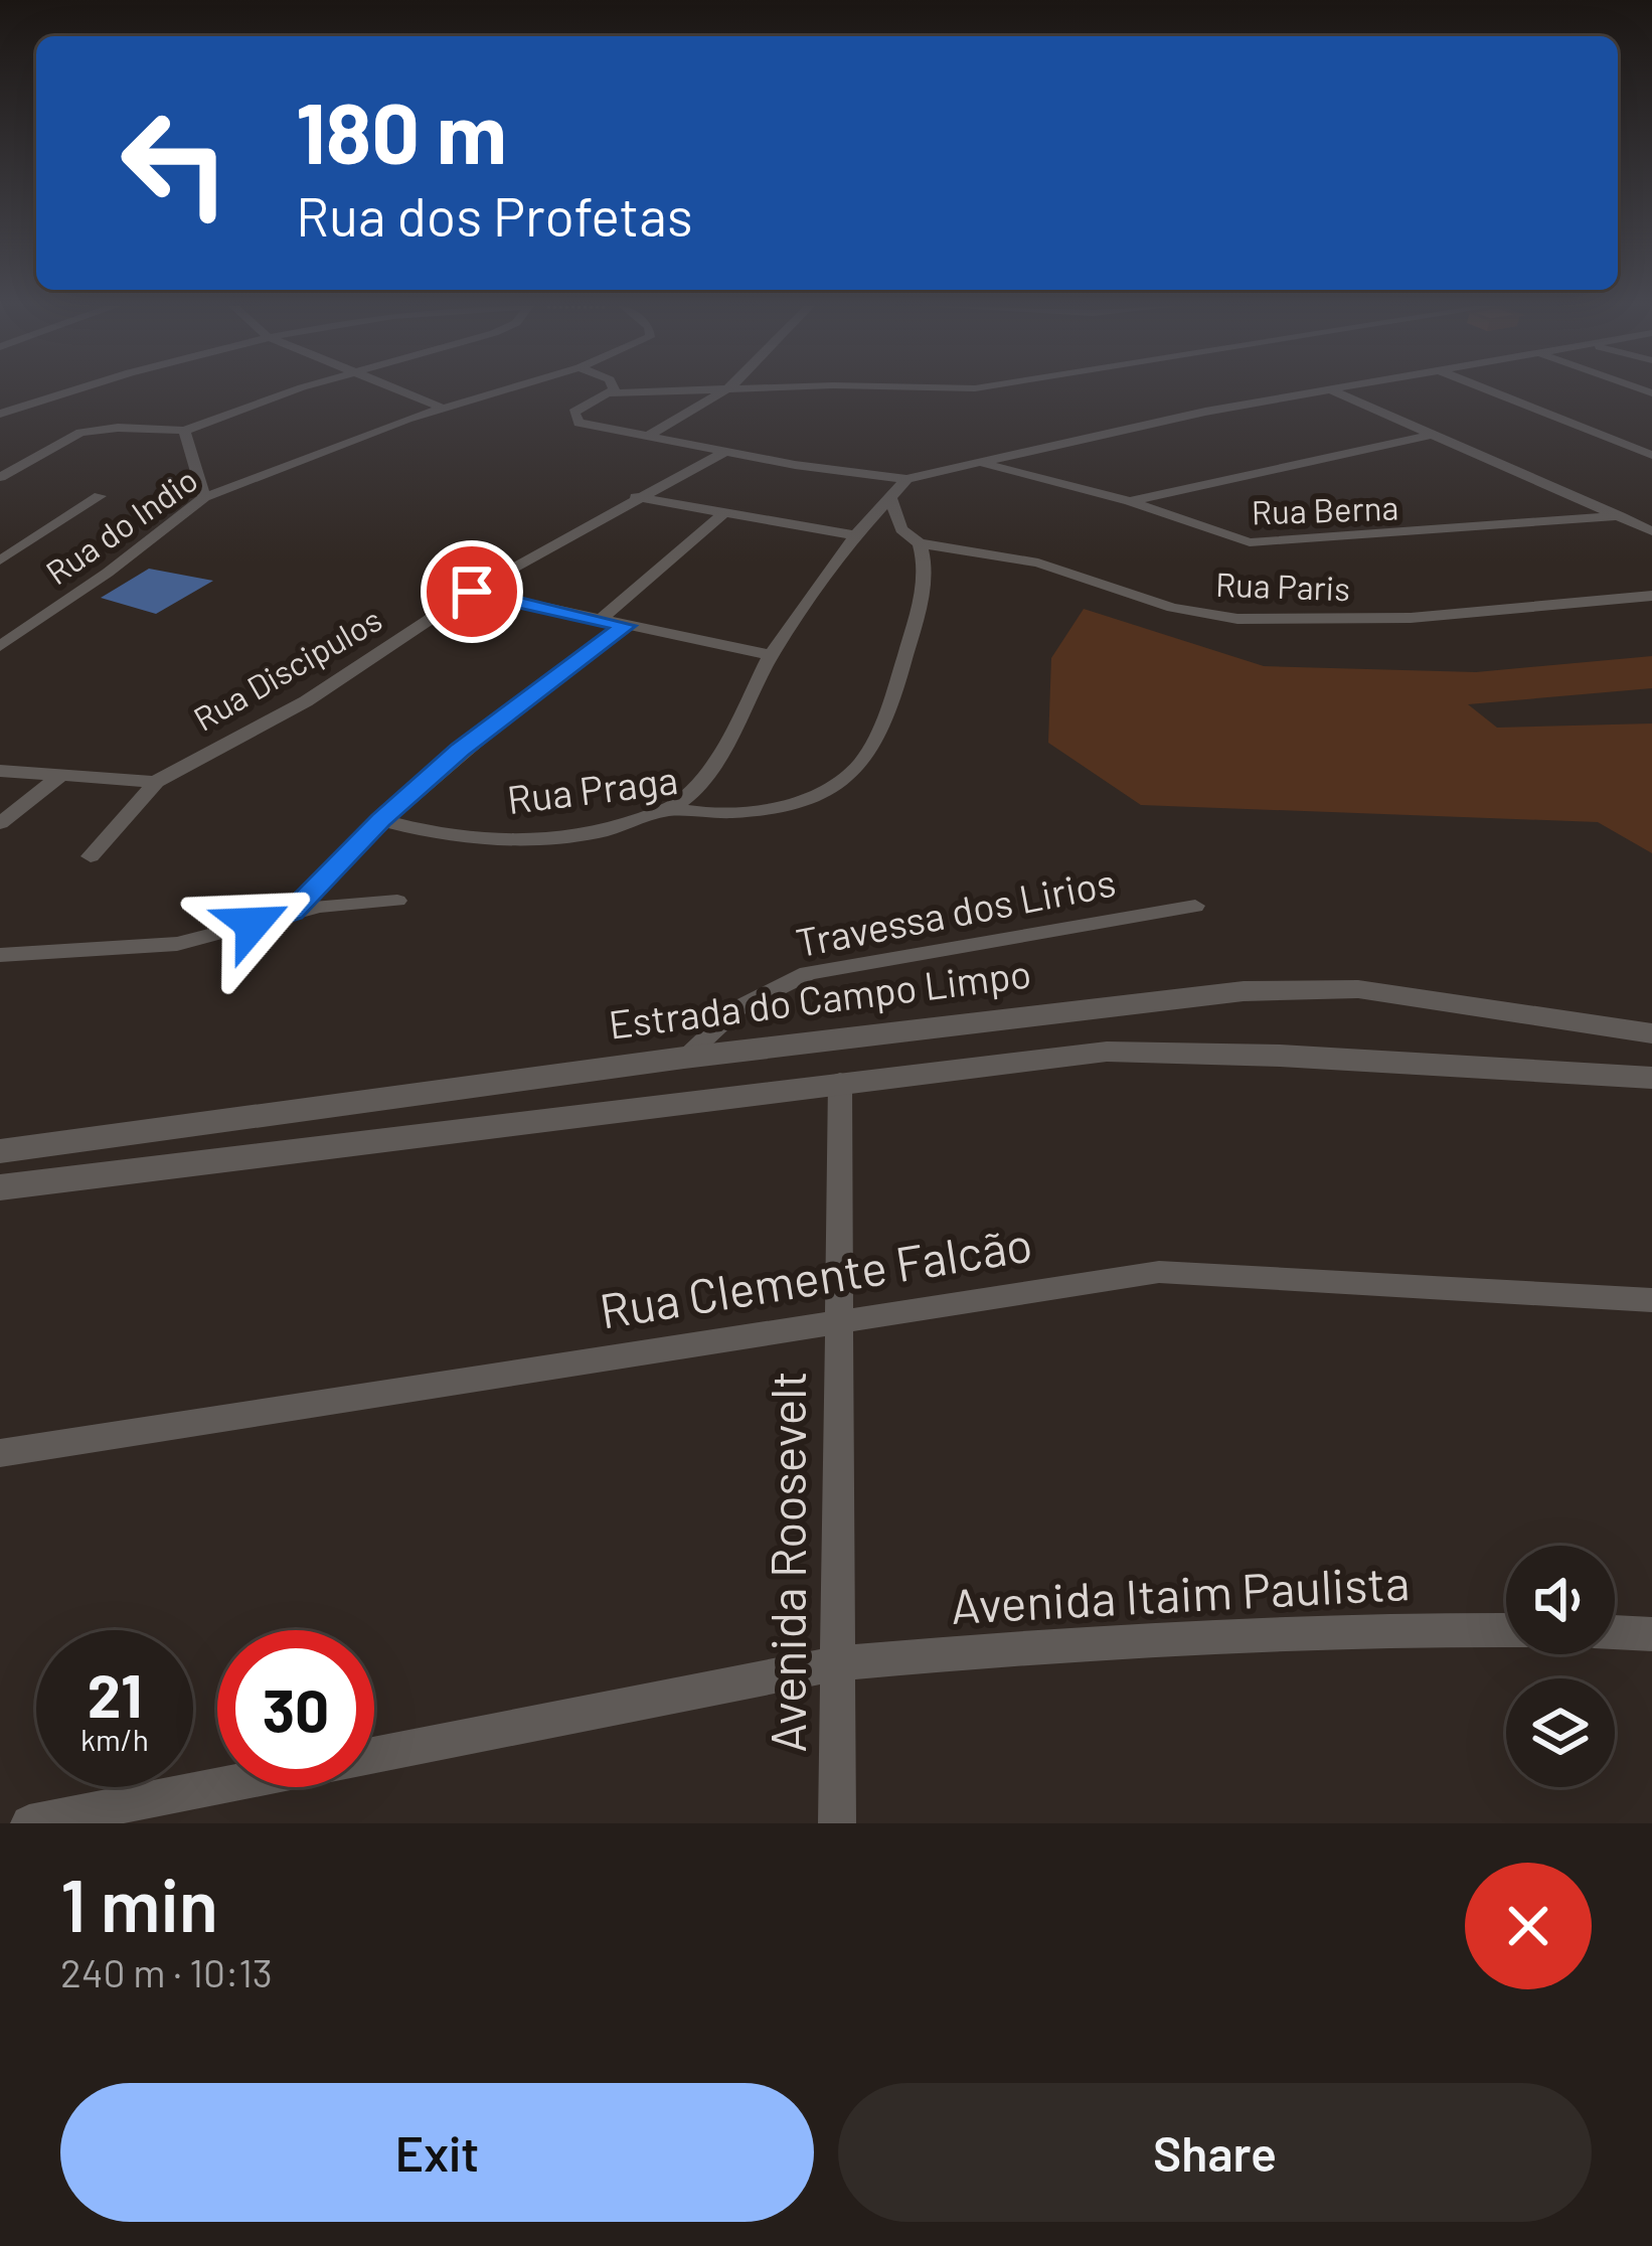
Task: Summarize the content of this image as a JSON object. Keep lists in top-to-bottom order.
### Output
{
  "streets": {
    "street": [
      "Rua Berna",
      "Rua do Indio",
      "Rua Paris",
      "Rua Discipulos",
      "Rua Praga",
      "Travessa dos Lirios",
      "Estrada do Campo Limpo",
      "Rua Clemente Falcão",
      "Avenida Roosevelt",
      "Avenida Itaim Paulista"
    ]
  },
  "crossings": [
    ["Rua Paris", "Rua Praga"],
    ["Travessa dos Lirios", "Estrada do Campo Limpo"],
    ["Rua Clemente Falcão", "Avenida Roosevelt"],
    ["Avenida Roosevelt", "Avenida Itaim Paulista"]
  ],
  "page": {
    "turn": ["180 m", "Rua dos Profetas"],
    "speed": "21 km/h",
    "limit": "30",
    "heading": ["1 min", "240 m · 10:13"],
    "buttons": ["Exit", "Share"]
  }
}
